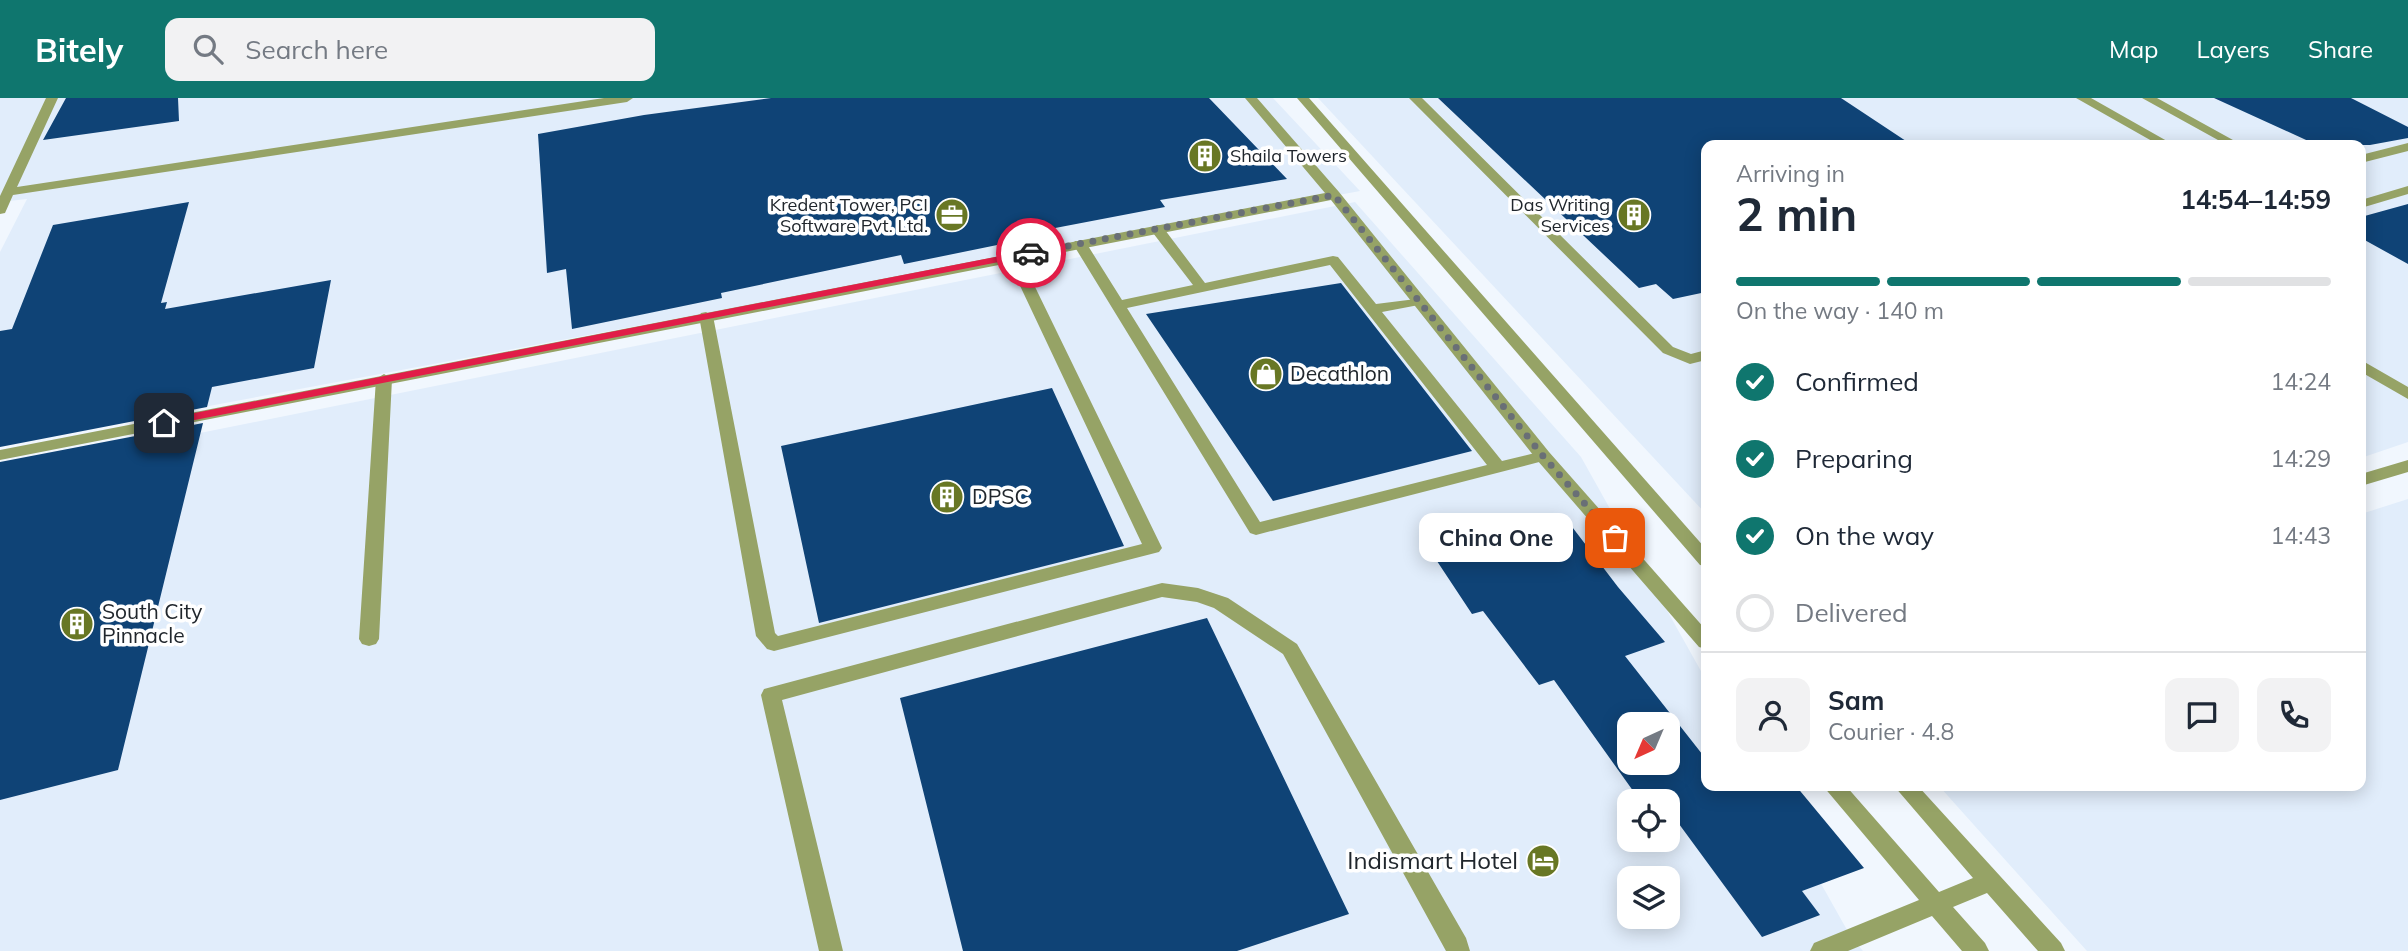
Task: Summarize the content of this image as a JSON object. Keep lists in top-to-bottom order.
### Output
{
  "places": {
    "building": [
      "Shaila Towers",
      "Das Writing Services",
      "DPSC",
      "South City Pinnacle"
    ],
    "office": ["Kredent Tower, PCI Software Pvt. Ltd."],
    "shop": ["Decathlon"],
    "other": ["China One"],
    "hotel": ["Indismart Hotel"]
  },
  "north": "bottom left",
  "page": {
    "header": "Bitely",
    "search": "Search here",
    "nav": ["Map", "Layers", "Share"],
    "heading": ["2 min", "Arriving in", "14:54–14:59"],
    "panel": ["Sam", "Courier · 4.8"],
    "bar": "On the way · 140 m",
    "list": [
      ["Confirmed", "14:24"],
      ["Preparing", "14:29"],
      ["On the way", "14:43"],
      "Delivered"
    ],
    "bubble": "China One"
  }
}
